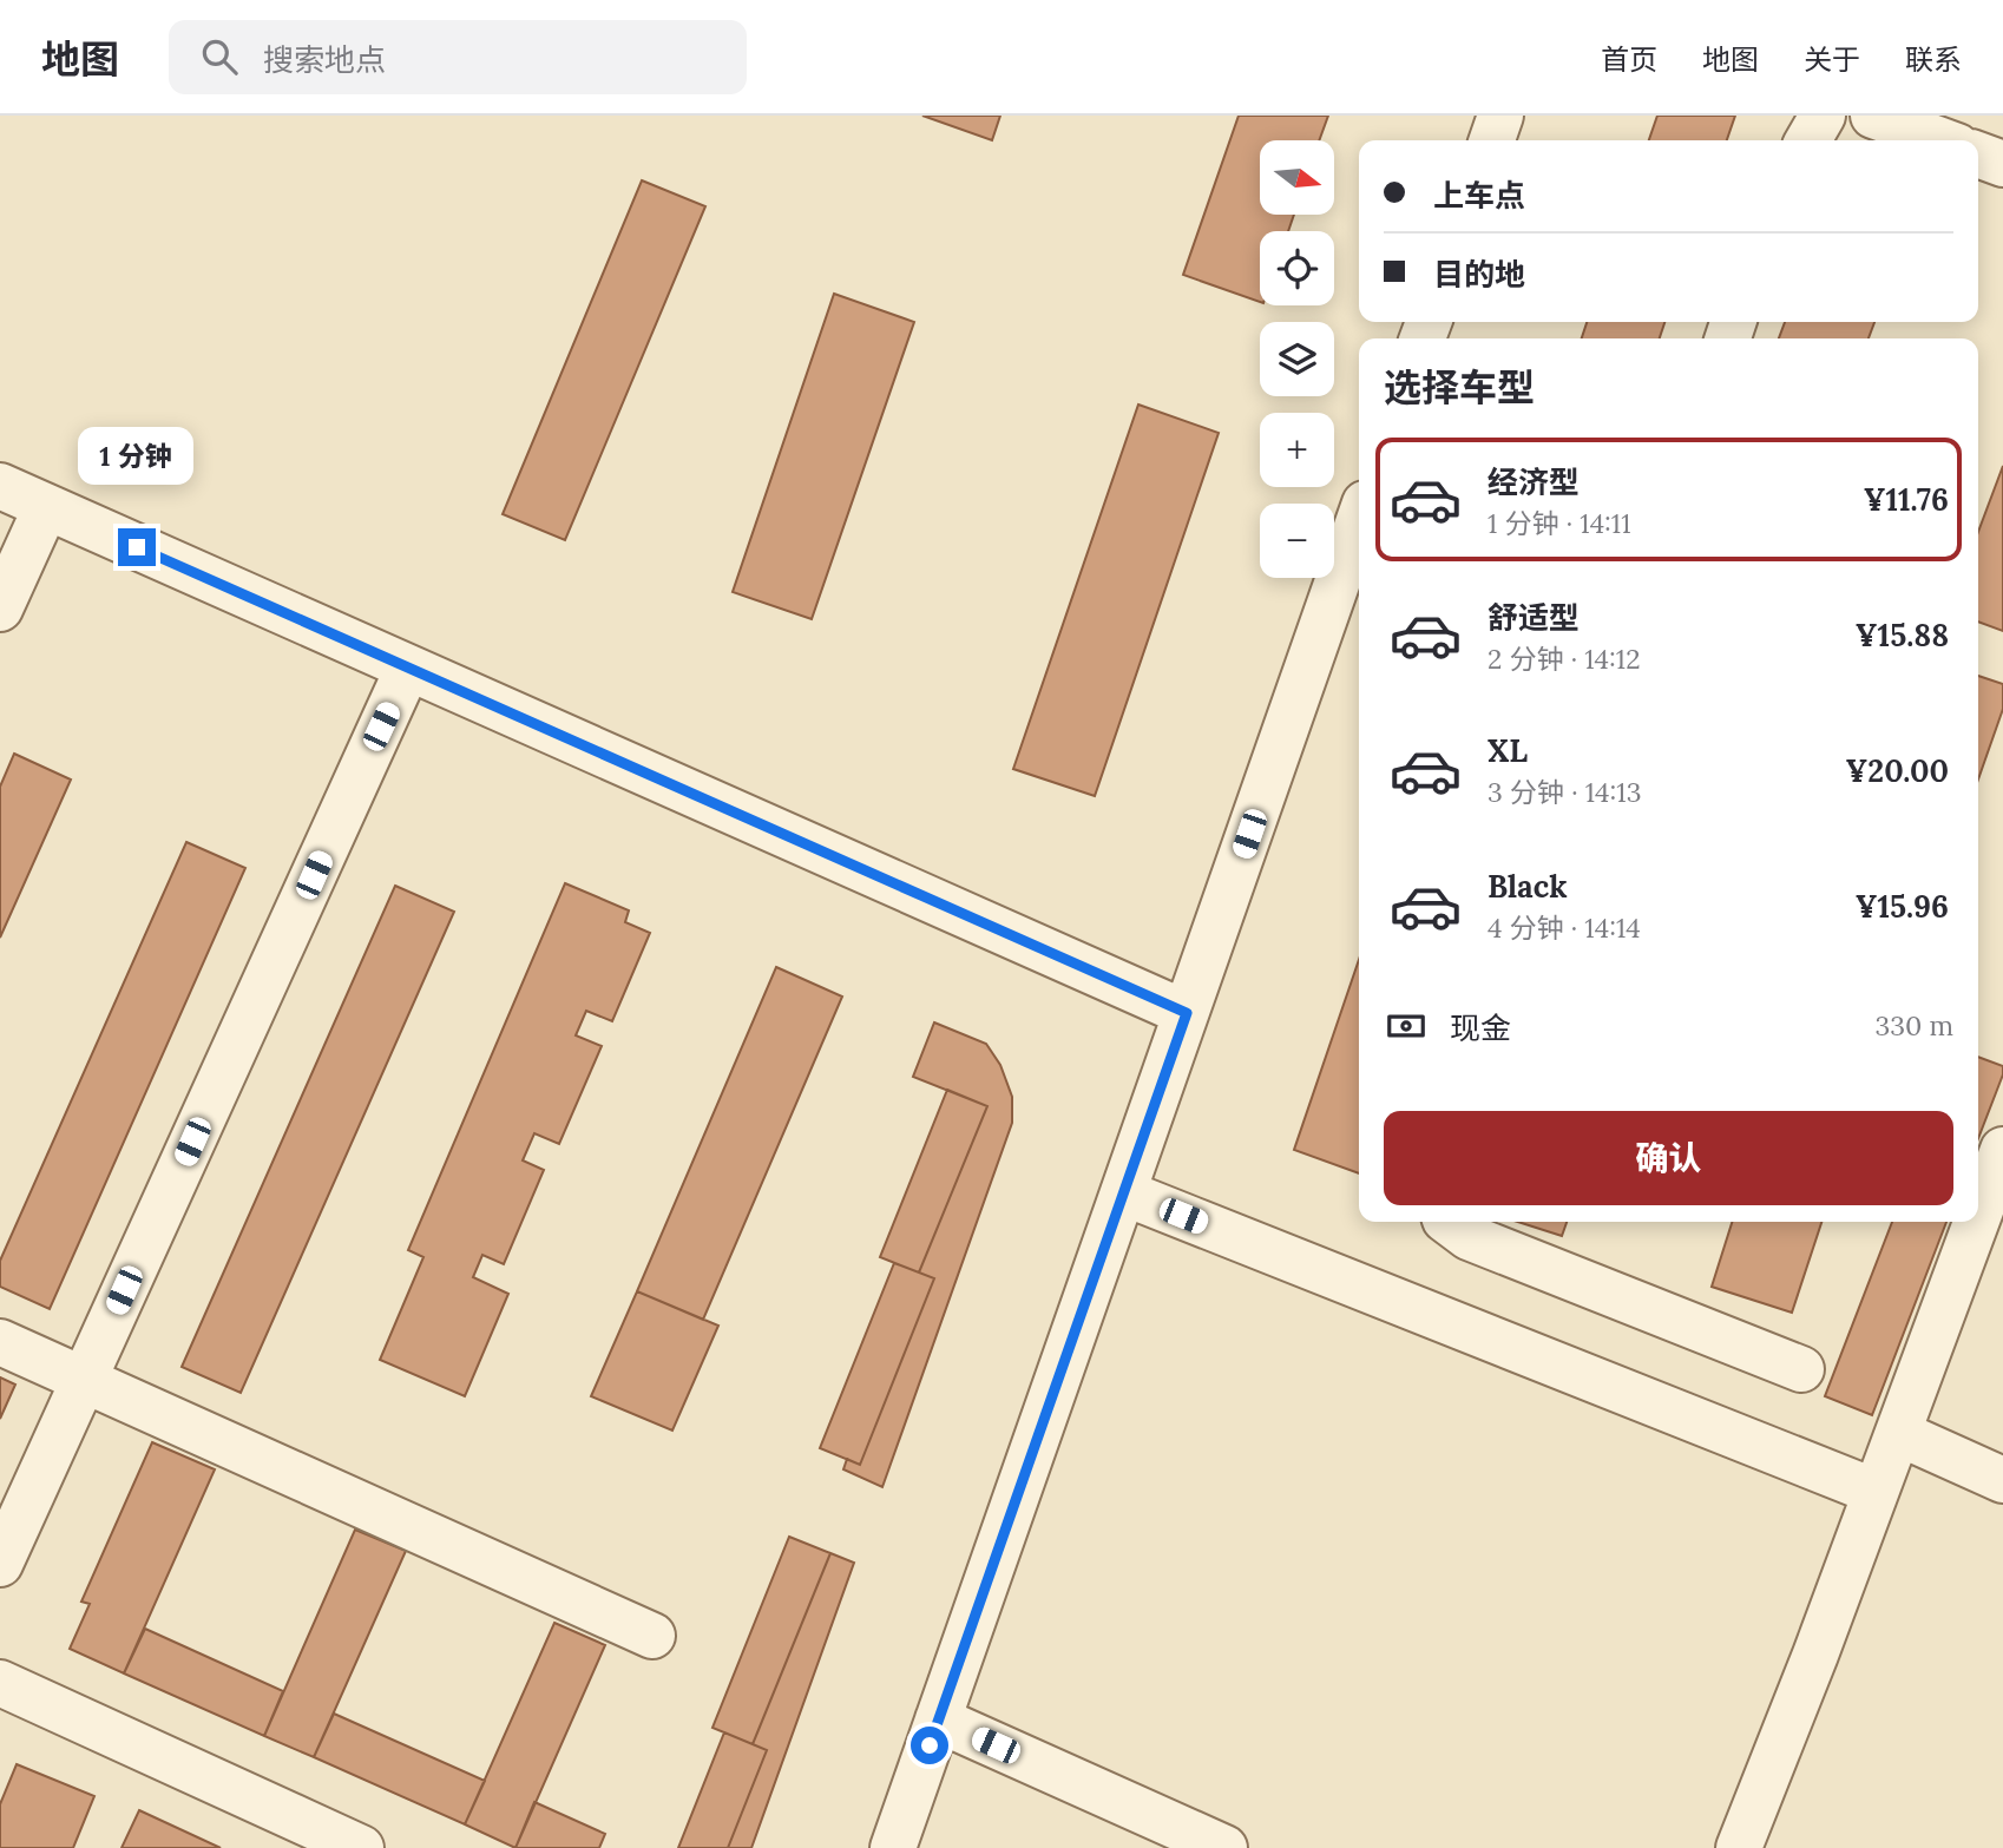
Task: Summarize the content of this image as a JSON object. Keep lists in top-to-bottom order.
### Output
{
  "north": "right",
  "page": {
    "header": "地图",
    "search": "搜索地点",
    "nav": [
      "首页",
      "地图",
      "关于",
      "联系"
    ],
    "map_buttons": ["+", "−"],
    "banner": ["上车点", "目的地"],
    "heading": "选择车型",
    "bubble": "1 分钟",
    "list": [
      {
        "name": "经济型",
        "note": "1 分钟 · 14:11",
        "value": "¥11.76"
      },
      {
        "name": "舒适型",
        "note": "2 分钟 · 14:12",
        "value": "¥15.88"
      },
      {
        "name": "XL",
        "note": "3 分钟 · 14:13",
        "value": "¥20.00"
      },
      {
        "name": "Black",
        "note": "4 分钟 · 14:14",
        "value": "¥15.96"
      }
    ],
    "pay": ["现金", "330 m"],
    "buttons": "确认"
  }
}
